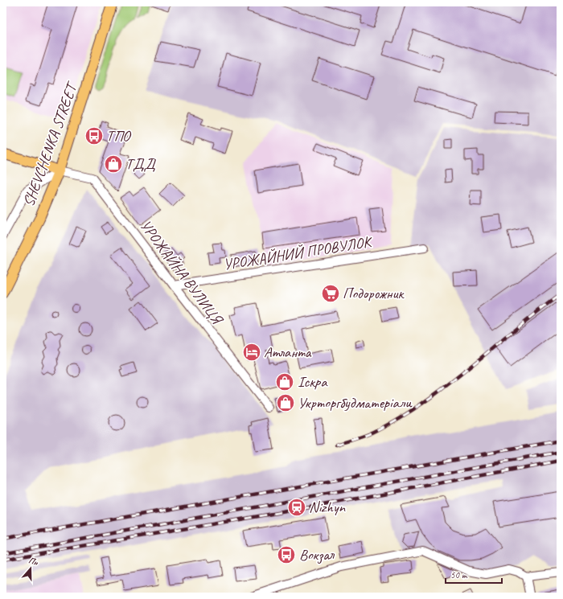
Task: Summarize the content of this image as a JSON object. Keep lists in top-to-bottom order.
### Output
{
  "streets": {
    "main road": ["SHEVCHENKA STREET"],
    "street": ["УРОЖАЙНИЙ ПРОВУЛОК", "УРОЖАЙНА ВУЛИЦЯ"]
  },
  "crossings": [
    ["SHEVCHENKA STREET", "УРОЖАЙНА ВУЛИЦЯ"],
    ["УРОЖАЙНИЙ ПРОВУЛОК", "УРОЖАЙНА ВУЛИЦЯ"]
  ],
  "places": {
    "bus stop": ["ТПО", "Вокзал"],
    "shop": ["ТДД", "Іскра", "Укрторгбудматеріали"],
    "supermarket": ["Подорожник"],
    "hotel": ["Атланта"],
    "station": ["Nizhyn"]
  },
  "scale_bar": "50 m",
  "north": "top"
}
